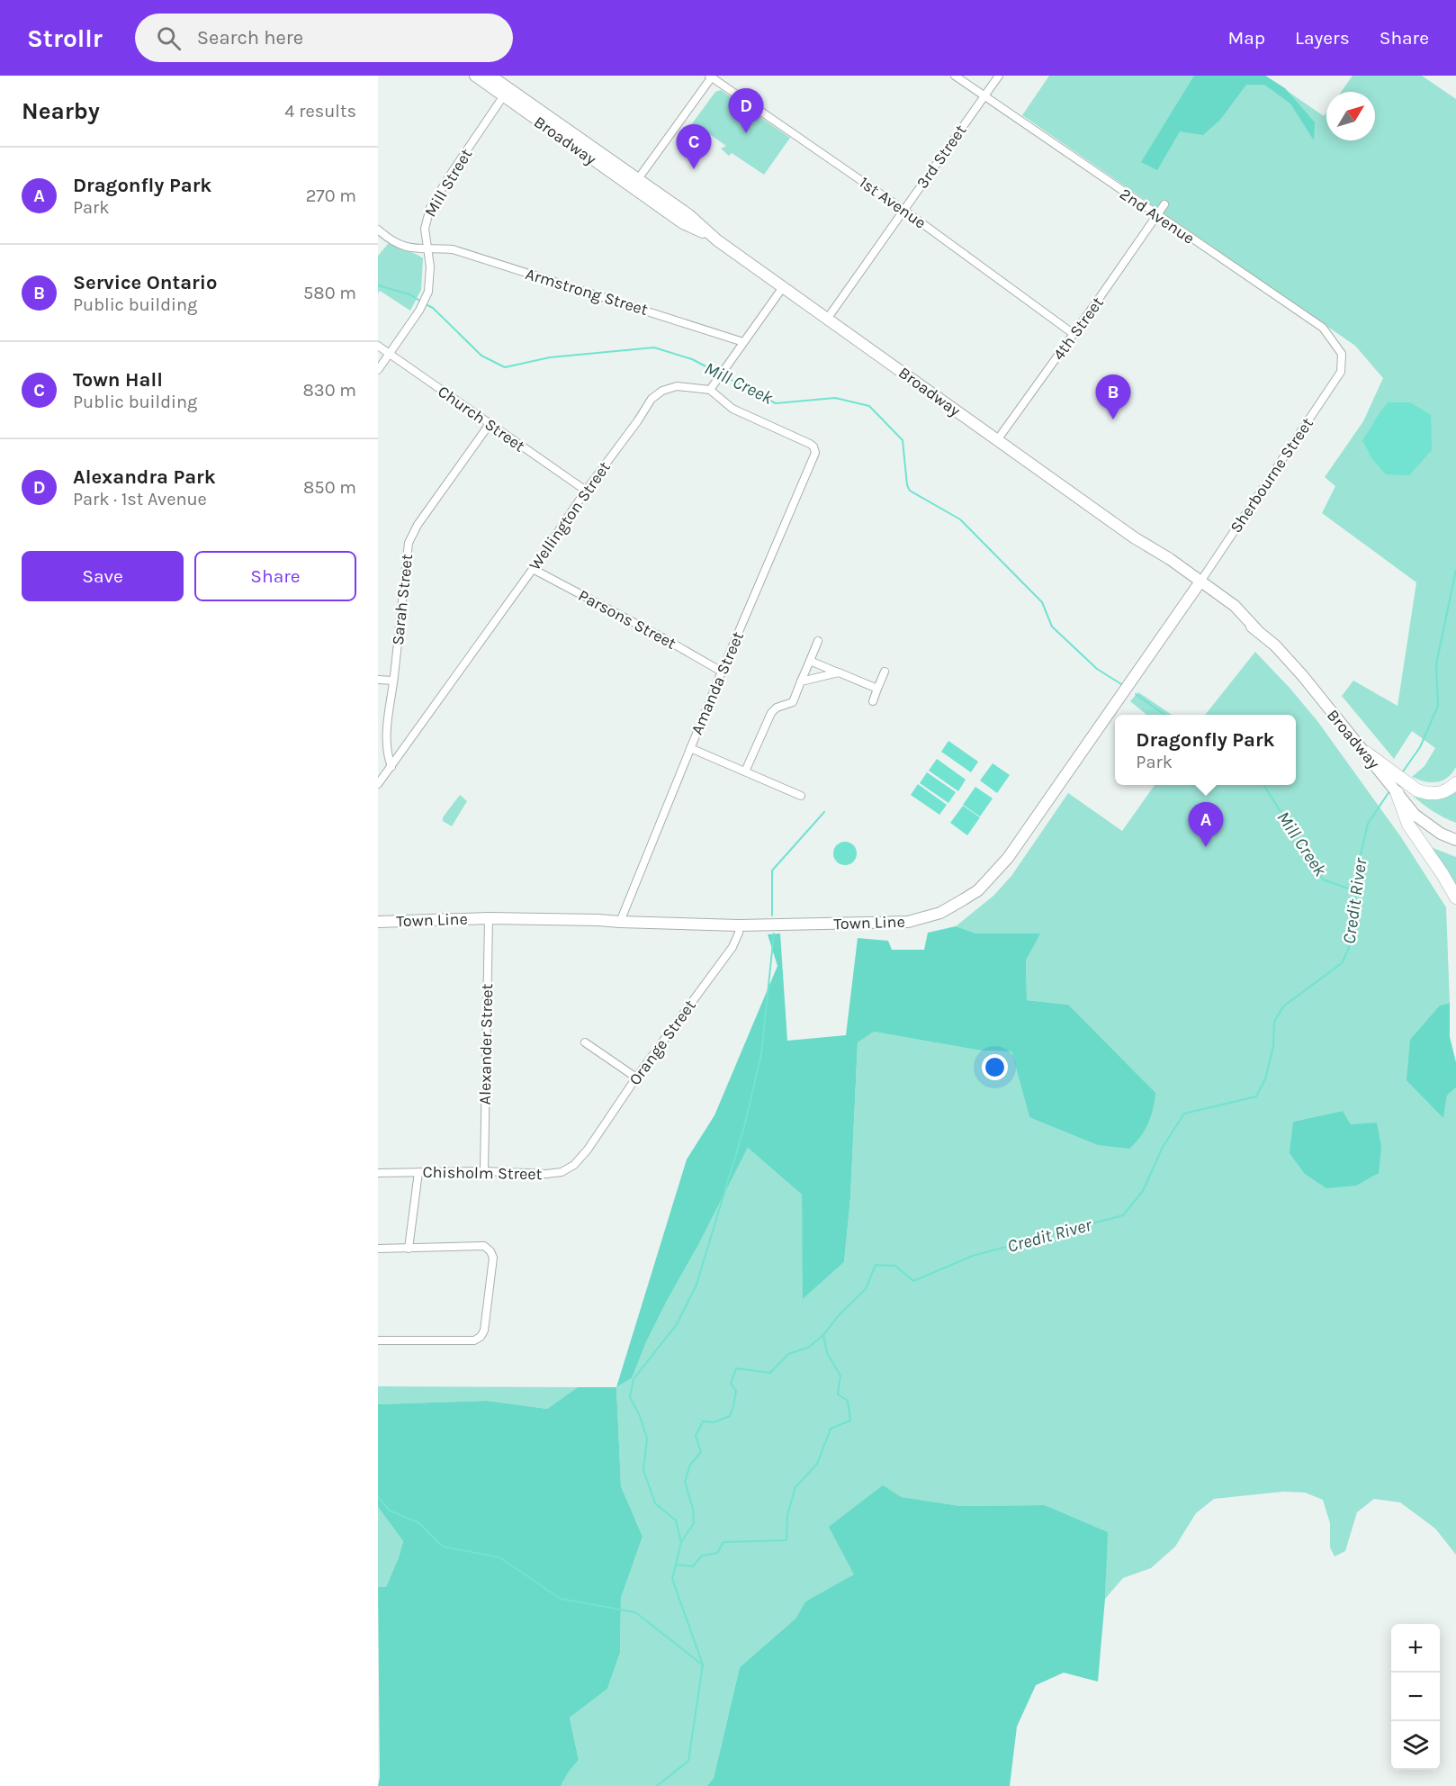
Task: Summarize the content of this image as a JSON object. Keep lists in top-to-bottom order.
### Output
{
  "streets": {
    "main road": ["Broadway", "Town Line"],
    "street": [
      "3rd Street",
      "Mill Street",
      "1st Avenue",
      "2nd Avenue",
      "Armstrong Street",
      "4th Street",
      "Church Street",
      "Sherbourne Street",
      "Wellington Street",
      "Sarah Street",
      "Parsons Street",
      "Amanda Street",
      "Orange Street",
      "Alexander Street",
      "Chisholm Street"
    ]
  },
  "crossings": [
    ["Broadway", "3rd Street"],
    ["Broadway", "Mill Street"],
    ["Broadway", "4th Street"],
    ["Broadway", "Sherbourne Street"],
    ["Broadway", "Town Line"],
    ["3rd Street", "1st Avenue"],
    ["3rd Street", "2nd Avenue"],
    ["Mill Street", "Armstrong Street"],
    ["Mill Street", "Church Street"],
    ["1st Avenue", "4th Street"],
    ["2nd Avenue", "4th Street"],
    ["2nd Avenue", "Sherbourne Street"],
    ["Church Street", "Wellington Street"],
    ["Church Street", "Sarah Street"],
    ["Sherbourne Street", "Town Line"],
    ["Wellington Street", "Sarah Street"],
    ["Wellington Street", "Parsons Street"],
    ["Wellington Street", "Amanda Street"],
    ["Parsons Street", "Amanda Street"],
    ["Amanda Street", "Town Line"],
    ["Town Line", "Orange Street"],
    ["Town Line", "Alexander Street"],
    ["Orange Street", "Chisholm Street"],
    ["Alexander Street", "Chisholm Street"]
  ],
  "water": ["Mill Creek", "Credit River"],
  "north": "top right",
  "page": {
    "header": "Strollr",
    "search": "Search here",
    "nav": ["Map", "Layers", "Share"],
    "heading": ["Nearby", "4 results"],
    "pins": [
      "D",
      "C",
      "B",
      "A"
    ],
    "list": [
      {
        "mark": "A",
        "name": "Dragonfly Park",
        "note": "Park",
        "value": "270 m"
      },
      {
        "mark": "B",
        "name": "Service Ontario",
        "note": "Public building",
        "value": "580 m"
      },
      {
        "mark": "C",
        "name": "Town Hall",
        "note": "Public building",
        "value": "830 m"
      },
      {
        "mark": "D",
        "name": "Alexandra Park",
        "note": "Park · 1st Avenue",
        "value": "850 m"
      }
    ],
    "buttons": ["Save", "Share"],
    "popup": ["Dragonfly Park", "Park"],
    "map_buttons": ["+", "−"]
  }
}
